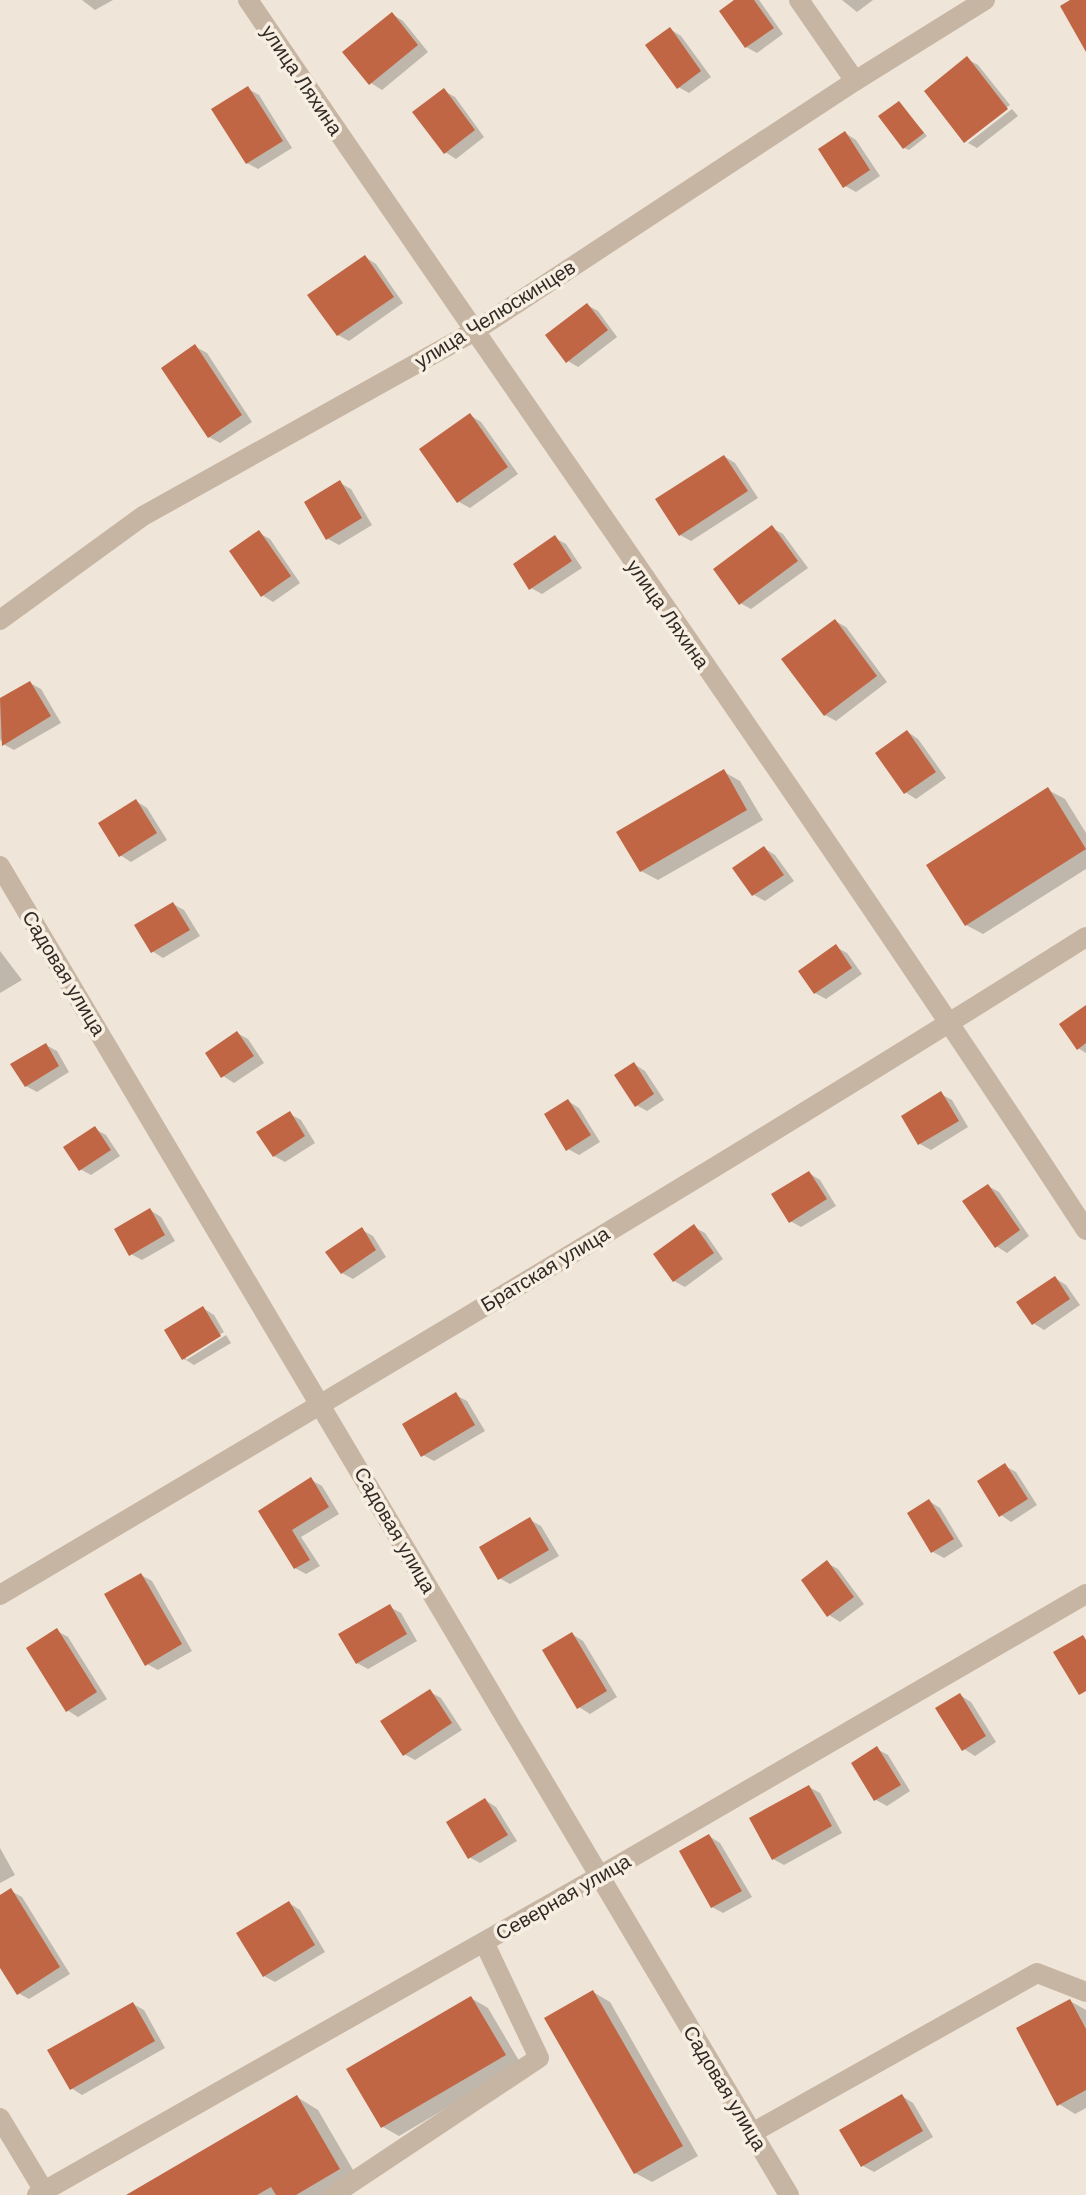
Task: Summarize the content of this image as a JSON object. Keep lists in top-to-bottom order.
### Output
{
  "streets": {
    "street": [
      "улица Ляхина",
      "улица Челюскинцев",
      "Садовая улица",
      "Братская улица",
      "Северная улица"
    ]
  },
  "crossings": [
    ["улица Ляхина", "улица Челюскинцев"],
    ["улица Ляхина", "Братская улица"],
    ["Садовая улица", "Братская улица"],
    ["Садовая улица", "Северная улица"]
  ]
}
